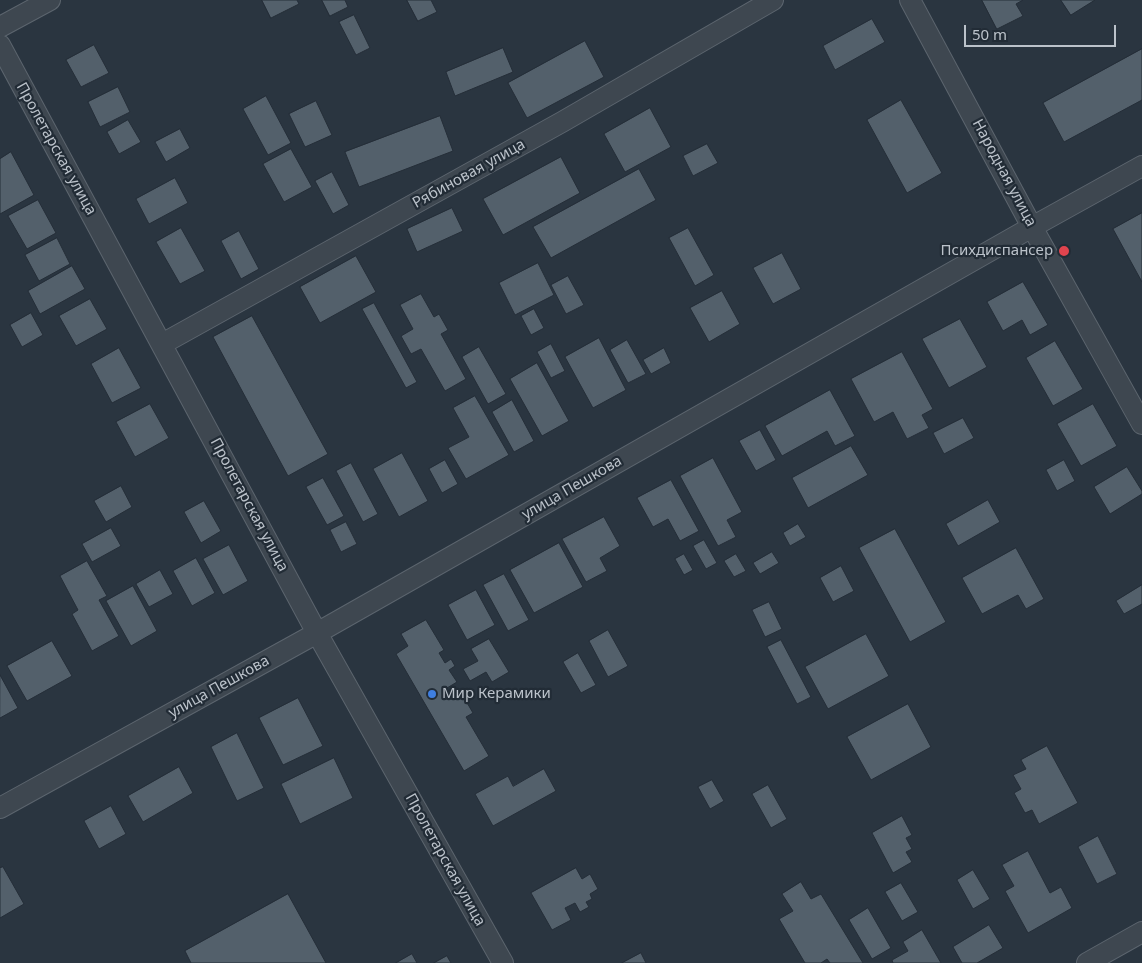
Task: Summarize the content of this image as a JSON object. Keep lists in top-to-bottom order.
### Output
{
  "streets": {
    "street": [
      "Пролетарская улица",
      "Народная улица",
      "Рябиновая улица",
      "улица Пешкова"
    ]
  },
  "crossings": [
    ["Пролетарская улица", "Рябиновая улица"],
    ["Пролетарская улица", "улица Пешкова"],
    ["Народная улица", "улица Пешкова"]
  ],
  "places": ["Психдиспансер", "Мир Керамики"],
  "scale_bar": "50 m"
}
